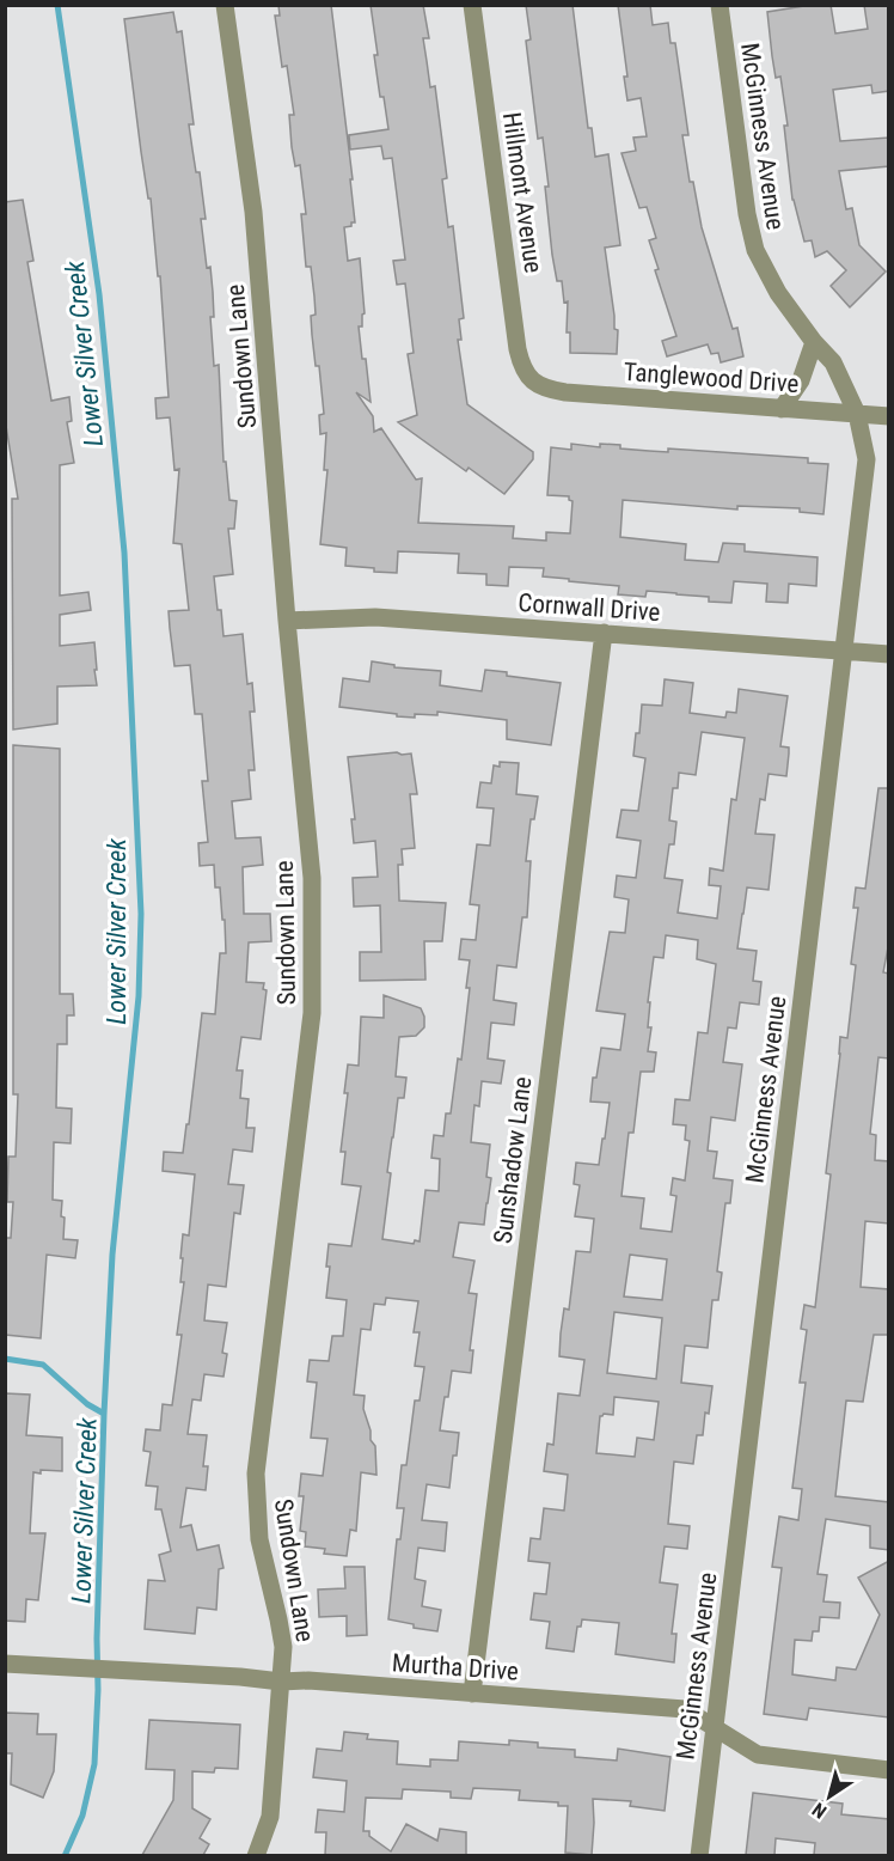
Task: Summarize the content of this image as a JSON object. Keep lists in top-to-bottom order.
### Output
{
  "streets": {
    "street": [
      "McGinness Avenue",
      "Hillmont Avenue",
      "Sundown Lane",
      "Tanglewood Drive",
      "Cornwall Drive",
      "Sunshadow Lane",
      "Murtha Drive"
    ]
  },
  "crossings": [
    ["McGinness Avenue", "Tanglewood Drive"],
    ["McGinness Avenue", "Cornwall Drive"],
    ["McGinness Avenue", "Murtha Drive"],
    ["Hillmont Avenue", "Tanglewood Drive"],
    ["Sundown Lane", "Cornwall Drive"],
    ["Sundown Lane", "Murtha Drive"],
    ["Cornwall Drive", "Sunshadow Lane"],
    ["Sunshadow Lane", "Murtha Drive"]
  ],
  "water": ["Lower Silver Creek"],
  "north": "bottom left"
}
